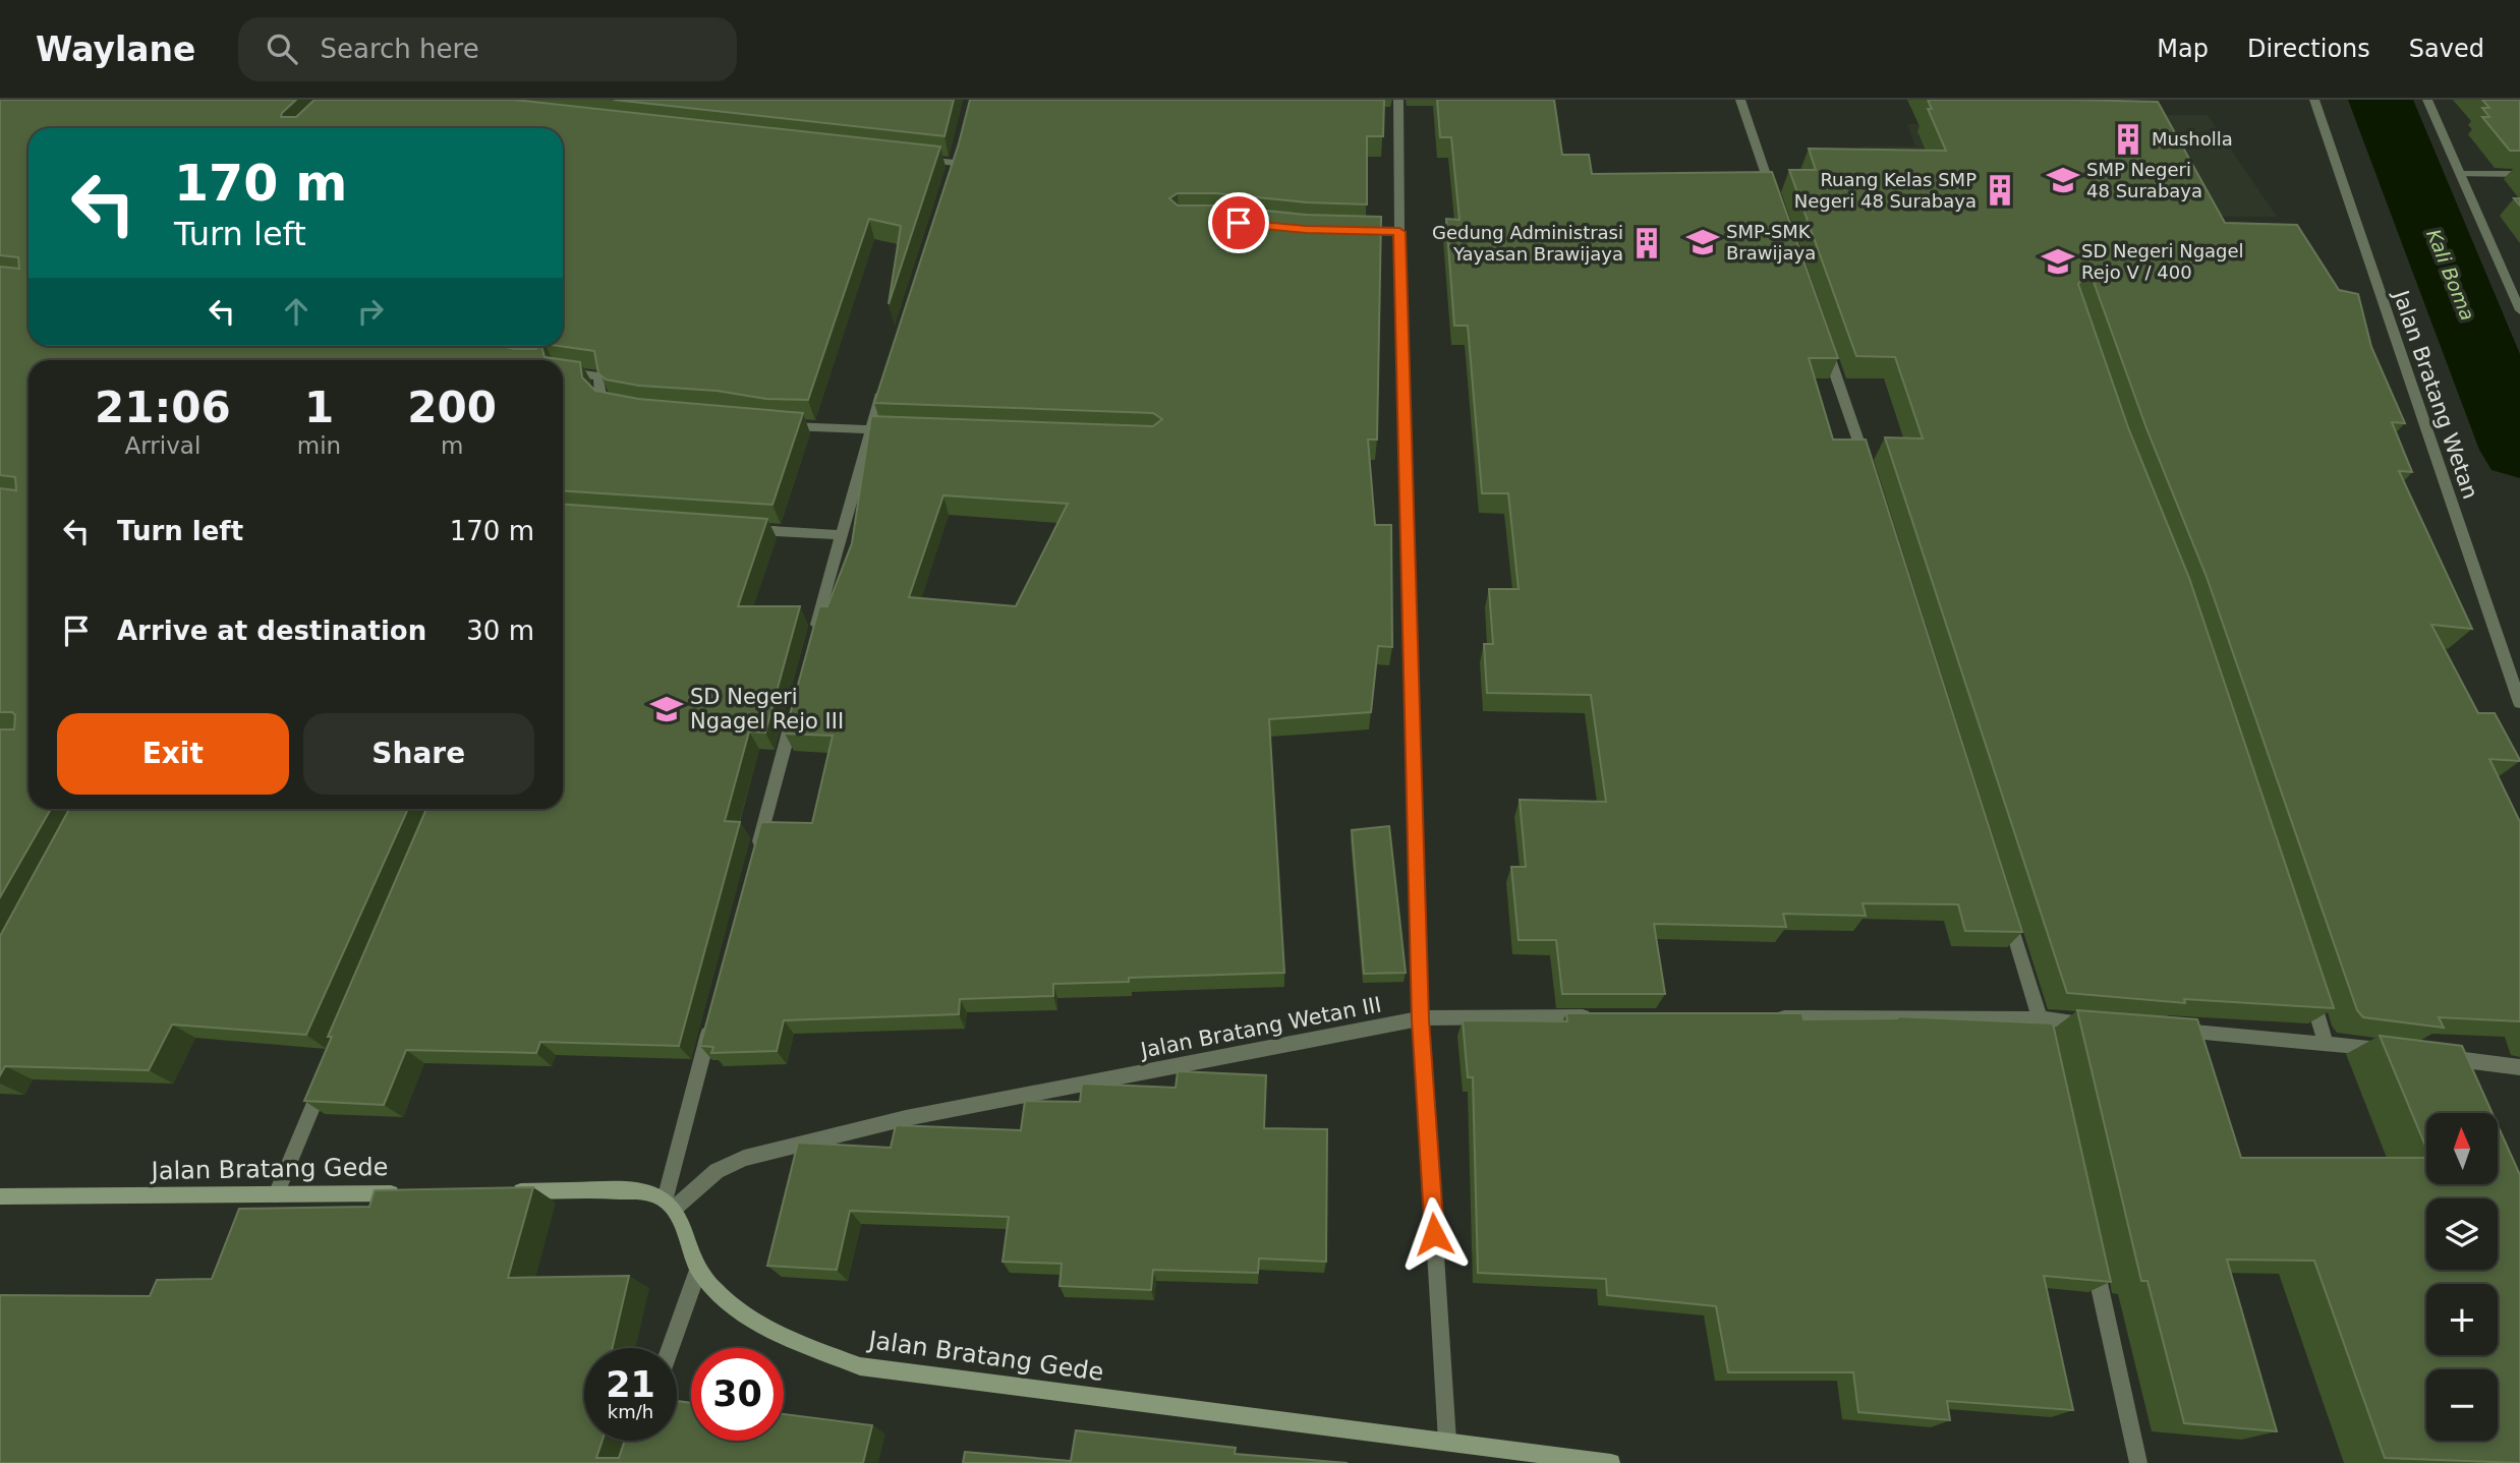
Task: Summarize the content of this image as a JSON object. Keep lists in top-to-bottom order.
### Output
{
  "streets": {
    "main road": ["Jalan Bratang Gede"],
    "street": ["Jalan Bratang Wetan", "Jalan Bratang Wetan III"]
  },
  "crossings": [
    ["Jalan Bratang Wetan III", "Jalan Bratang Gede"]
  ],
  "water": ["Kali Boma"],
  "places": {
    "building": ["Musholla", "Ruang Kelas SMP Negeri 48 Surabaya", "Gedung Administrasi Yayasan Brawijaya"],
    "school or university": [
      "SMP Negeri 48 Surabaya",
      "SMP-SMK Brawijaya",
      "SD Negeri Ngagel Rejo V / 400",
      "SD Negeri Ngagel Rejo III"
    ]
  },
  "north": "top",
  "page": {
    "header": "Waylane",
    "search": "Search here",
    "nav": ["Map", "Directions", "Saved"],
    "turn": ["170 m", "Turn left"],
    "eta": [
      "21:06",
      "Arrival",
      "1",
      "min",
      "200",
      "m"
    ],
    "list": [
      {
        "name": "Turn left",
        "value": "170 m"
      },
      {
        "name": "Arrive at destination",
        "value": "30 m"
      }
    ],
    "buttons": ["Exit", "Share"],
    "map_buttons": ["+", "−"],
    "speed": "21 km/h",
    "limit": "30"
  }
}
